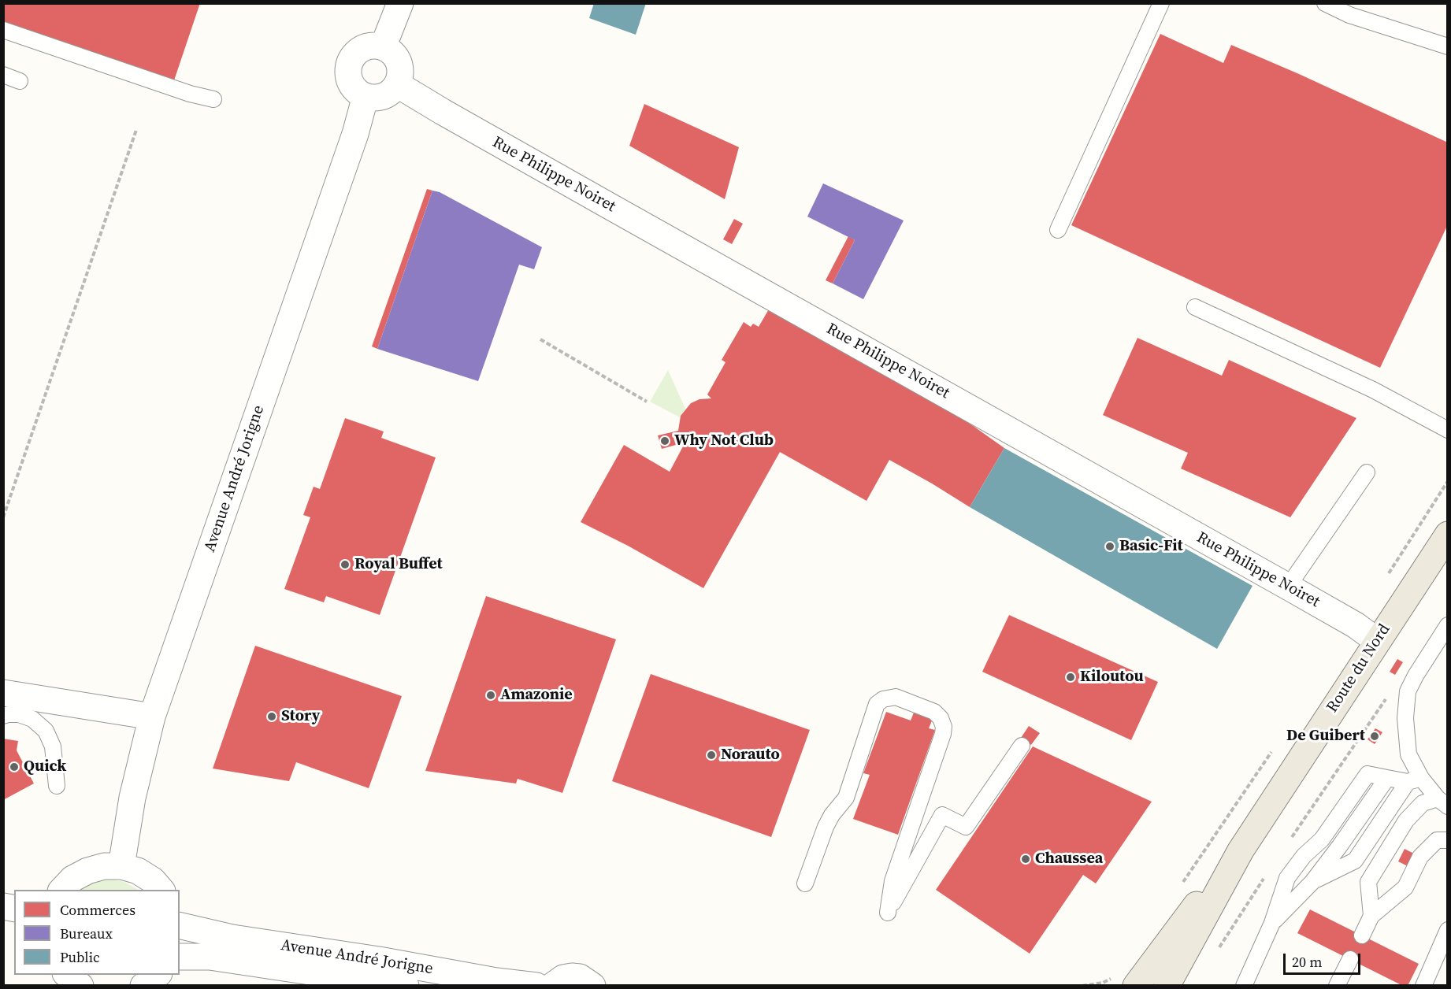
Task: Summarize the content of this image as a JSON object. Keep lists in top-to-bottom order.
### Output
{
  "streets": {
    "main road": ["Route du Nord"],
    "street": ["Rue Philippe Noiret", "Avenue André Jorigne"]
  },
  "crossings": [
    ["Rue Philippe Noiret", "Avenue André Jorigne"],
    ["Rue Philippe Noiret", "Route du Nord"]
  ],
  "places": [
    "Why Not Club",
    "Basic-Fit",
    "Royal Buffet",
    "Kiloutou",
    "Amazonie",
    "Story",
    "De Guibert",
    "Norauto",
    "Quick",
    "Chaussea"
  ],
  "legend": ["Commerces", "Bureaux", "Public"],
  "scale_bar": "20 m"
}
